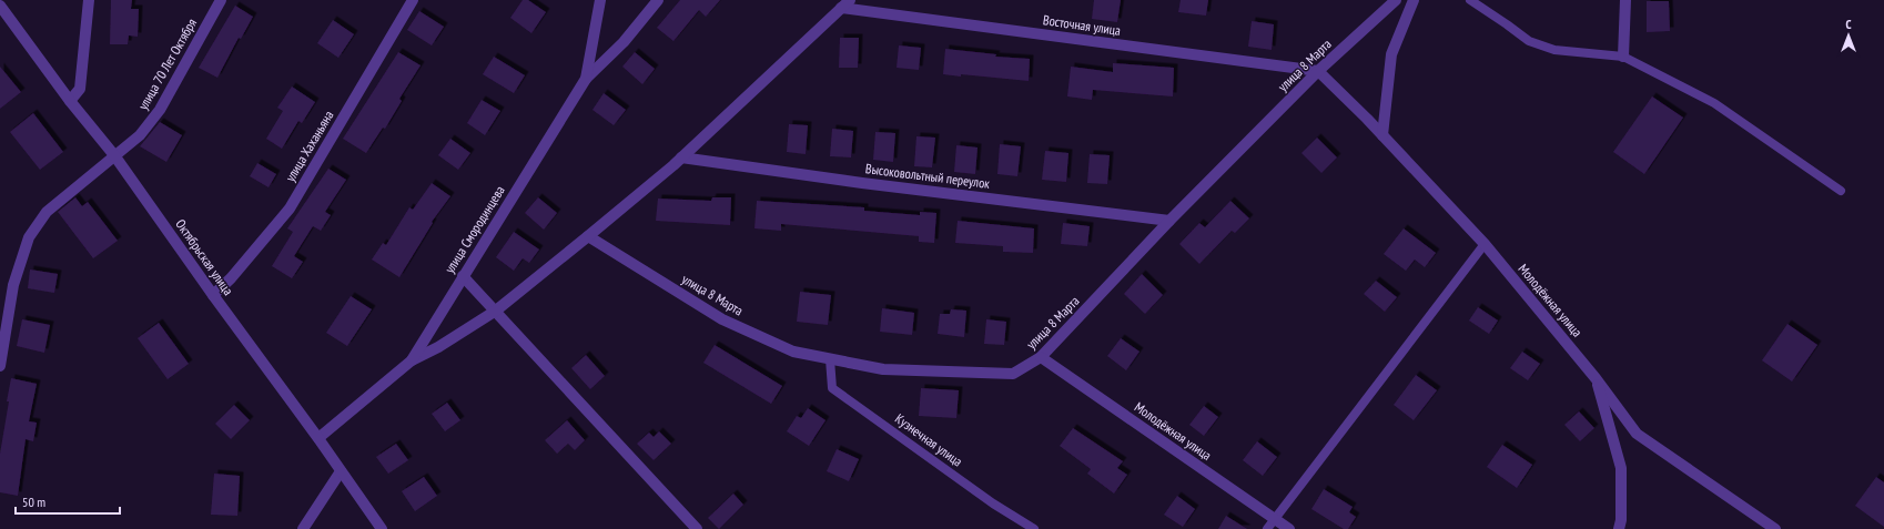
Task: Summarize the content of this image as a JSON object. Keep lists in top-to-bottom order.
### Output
{
  "streets": {
    "street": [
      "Восточная улица",
      "улица 70 Лет Октября",
      "улица 8 Марта",
      "улица Хаханьяна",
      "Высоковольтный переулок",
      "улица Смородинцева",
      "Октябрьская улица",
      "Молодёжная улица"
    ],
    "lane": ["Кузнечная улица"]
  },
  "crossings": [
    ["Восточная улица", "улица 8 Марта"],
    ["Восточная улица", "Молодёжная улица"],
    ["улица 70 Лет Октября", "Октябрьская улица"],
    ["улица 8 Марта", "Высоковольтный переулок"],
    ["улица 8 Марта", "Молодёжная улица"],
    ["улица 8 Марта", "Кузнечная улица"],
    ["улица Хаханьяна", "Октябрьская улица"],
    ["улица Смородинцева", "Октябрьская улица"]
  ],
  "scale_bar": "50 m",
  "north": "top"
}
